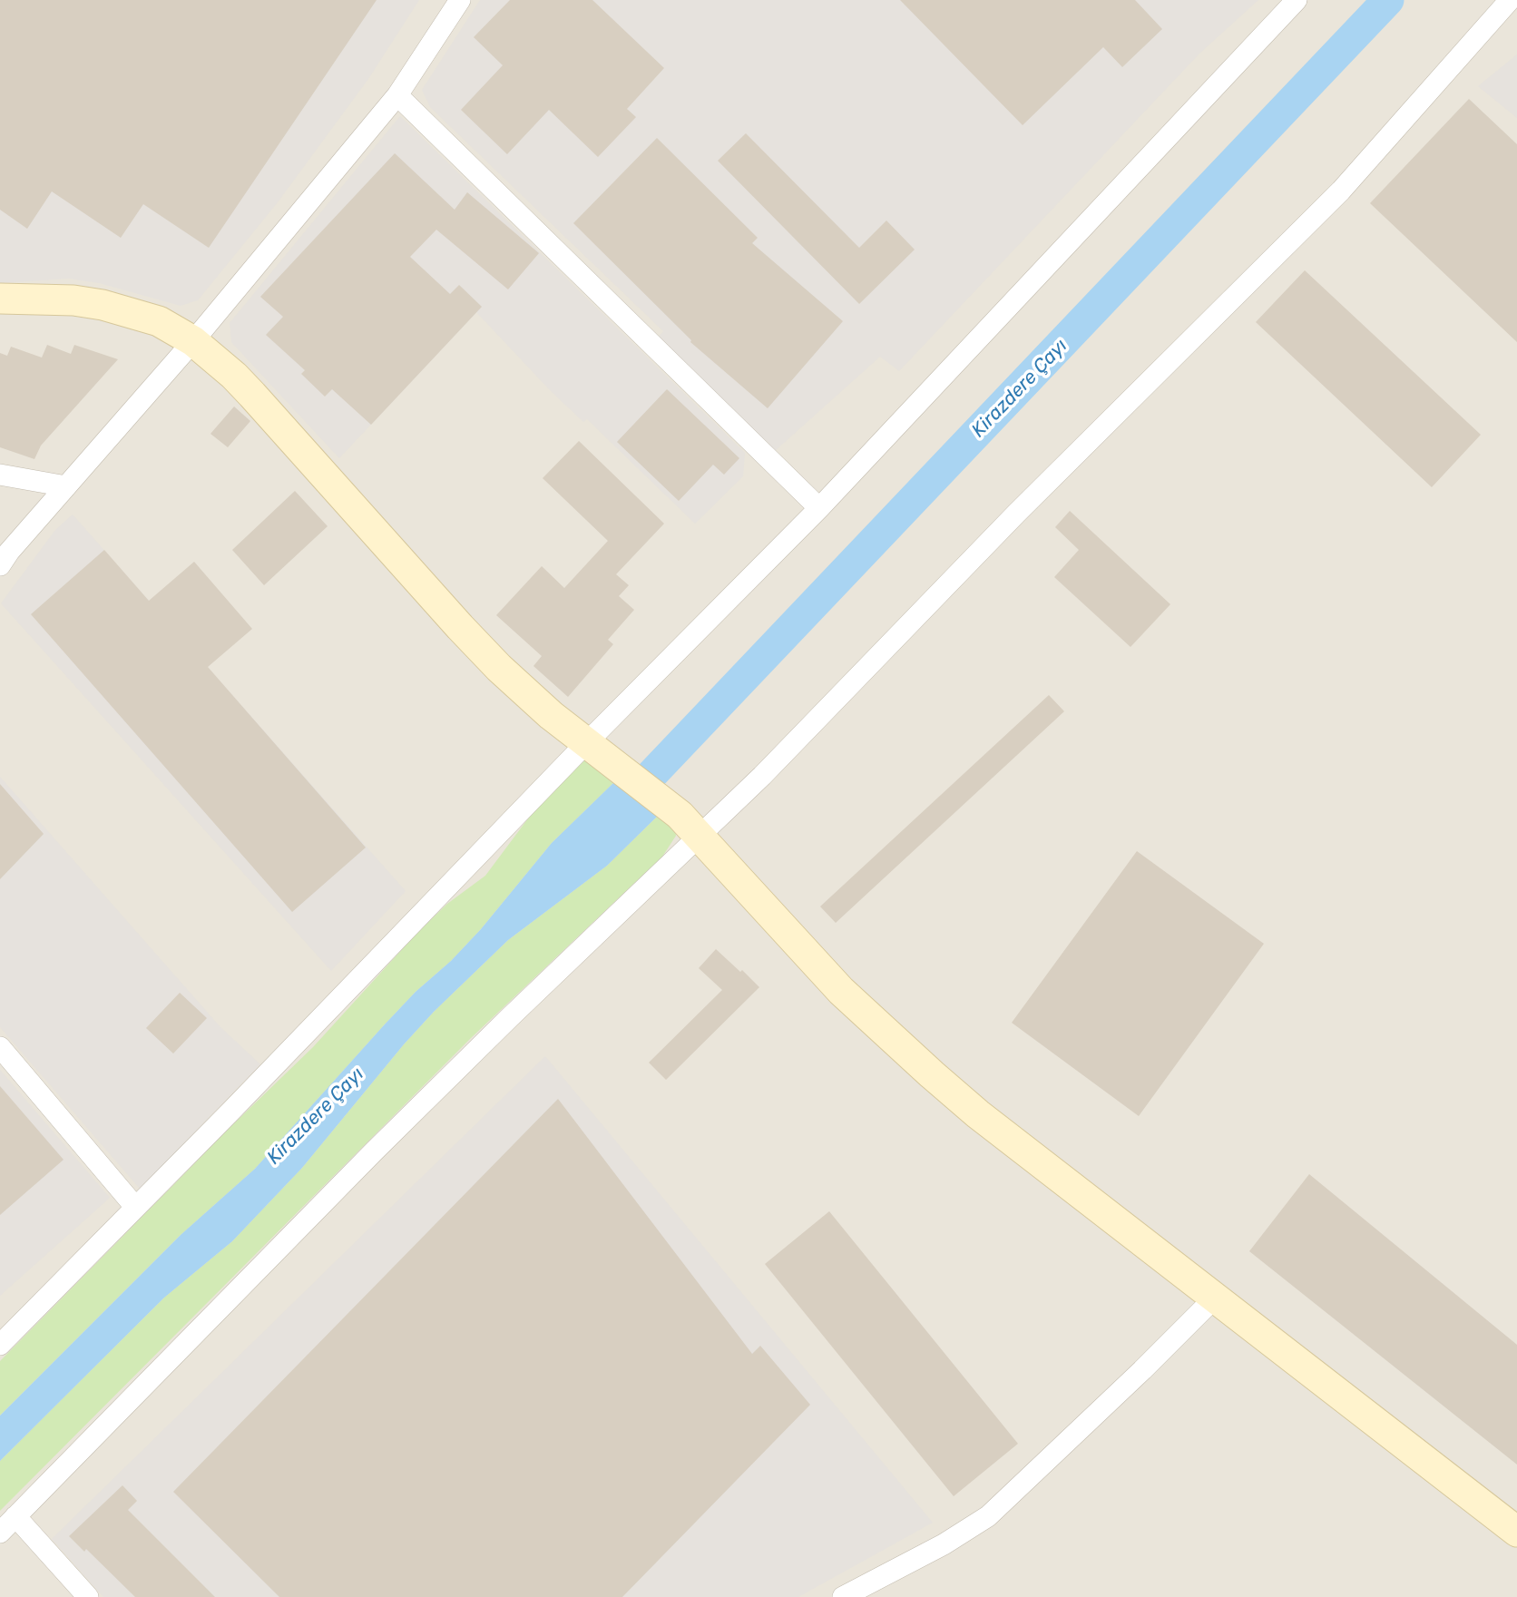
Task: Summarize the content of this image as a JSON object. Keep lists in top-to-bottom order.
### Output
{
  "water": ["Kirazdere Çayı"]
}
